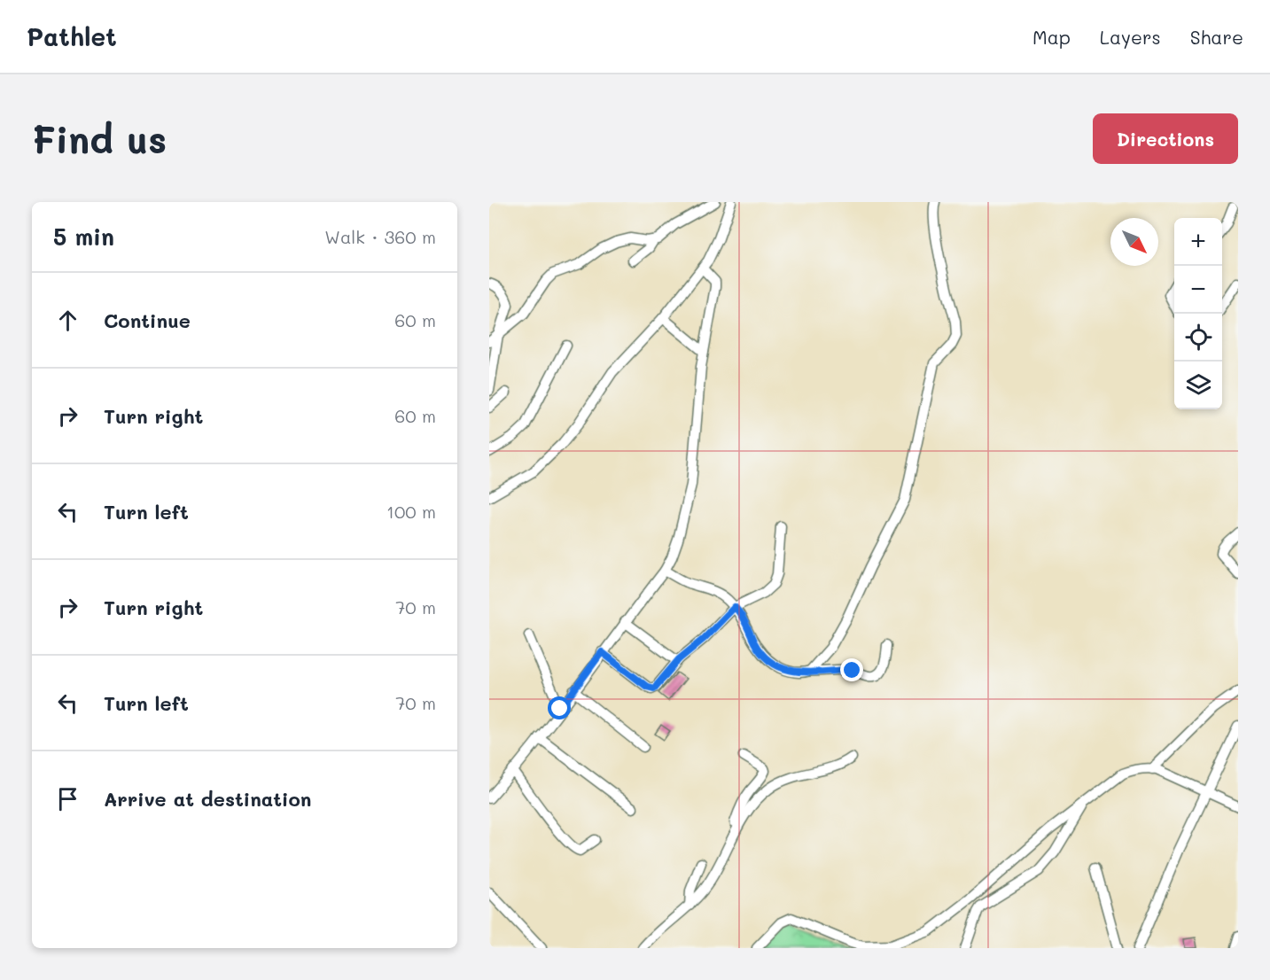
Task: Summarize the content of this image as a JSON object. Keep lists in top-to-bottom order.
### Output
{
  "north": "bottom right",
  "page": {
    "header": "Pathlet",
    "nav": ["Map", "Layers", "Share"],
    "buttons": "Directions",
    "title": "Find us",
    "heading": ["5 min", "Walk · 360 m"],
    "map_buttons": ["+", "−"],
    "list": [
      ["Continue", "60 m"],
      ["Turn right", "60 m"],
      ["Turn left", "100 m"],
      ["Turn right", "70 m"],
      ["Turn left", "70 m"],
      "Arrive at destination"
    ]
  }
}
